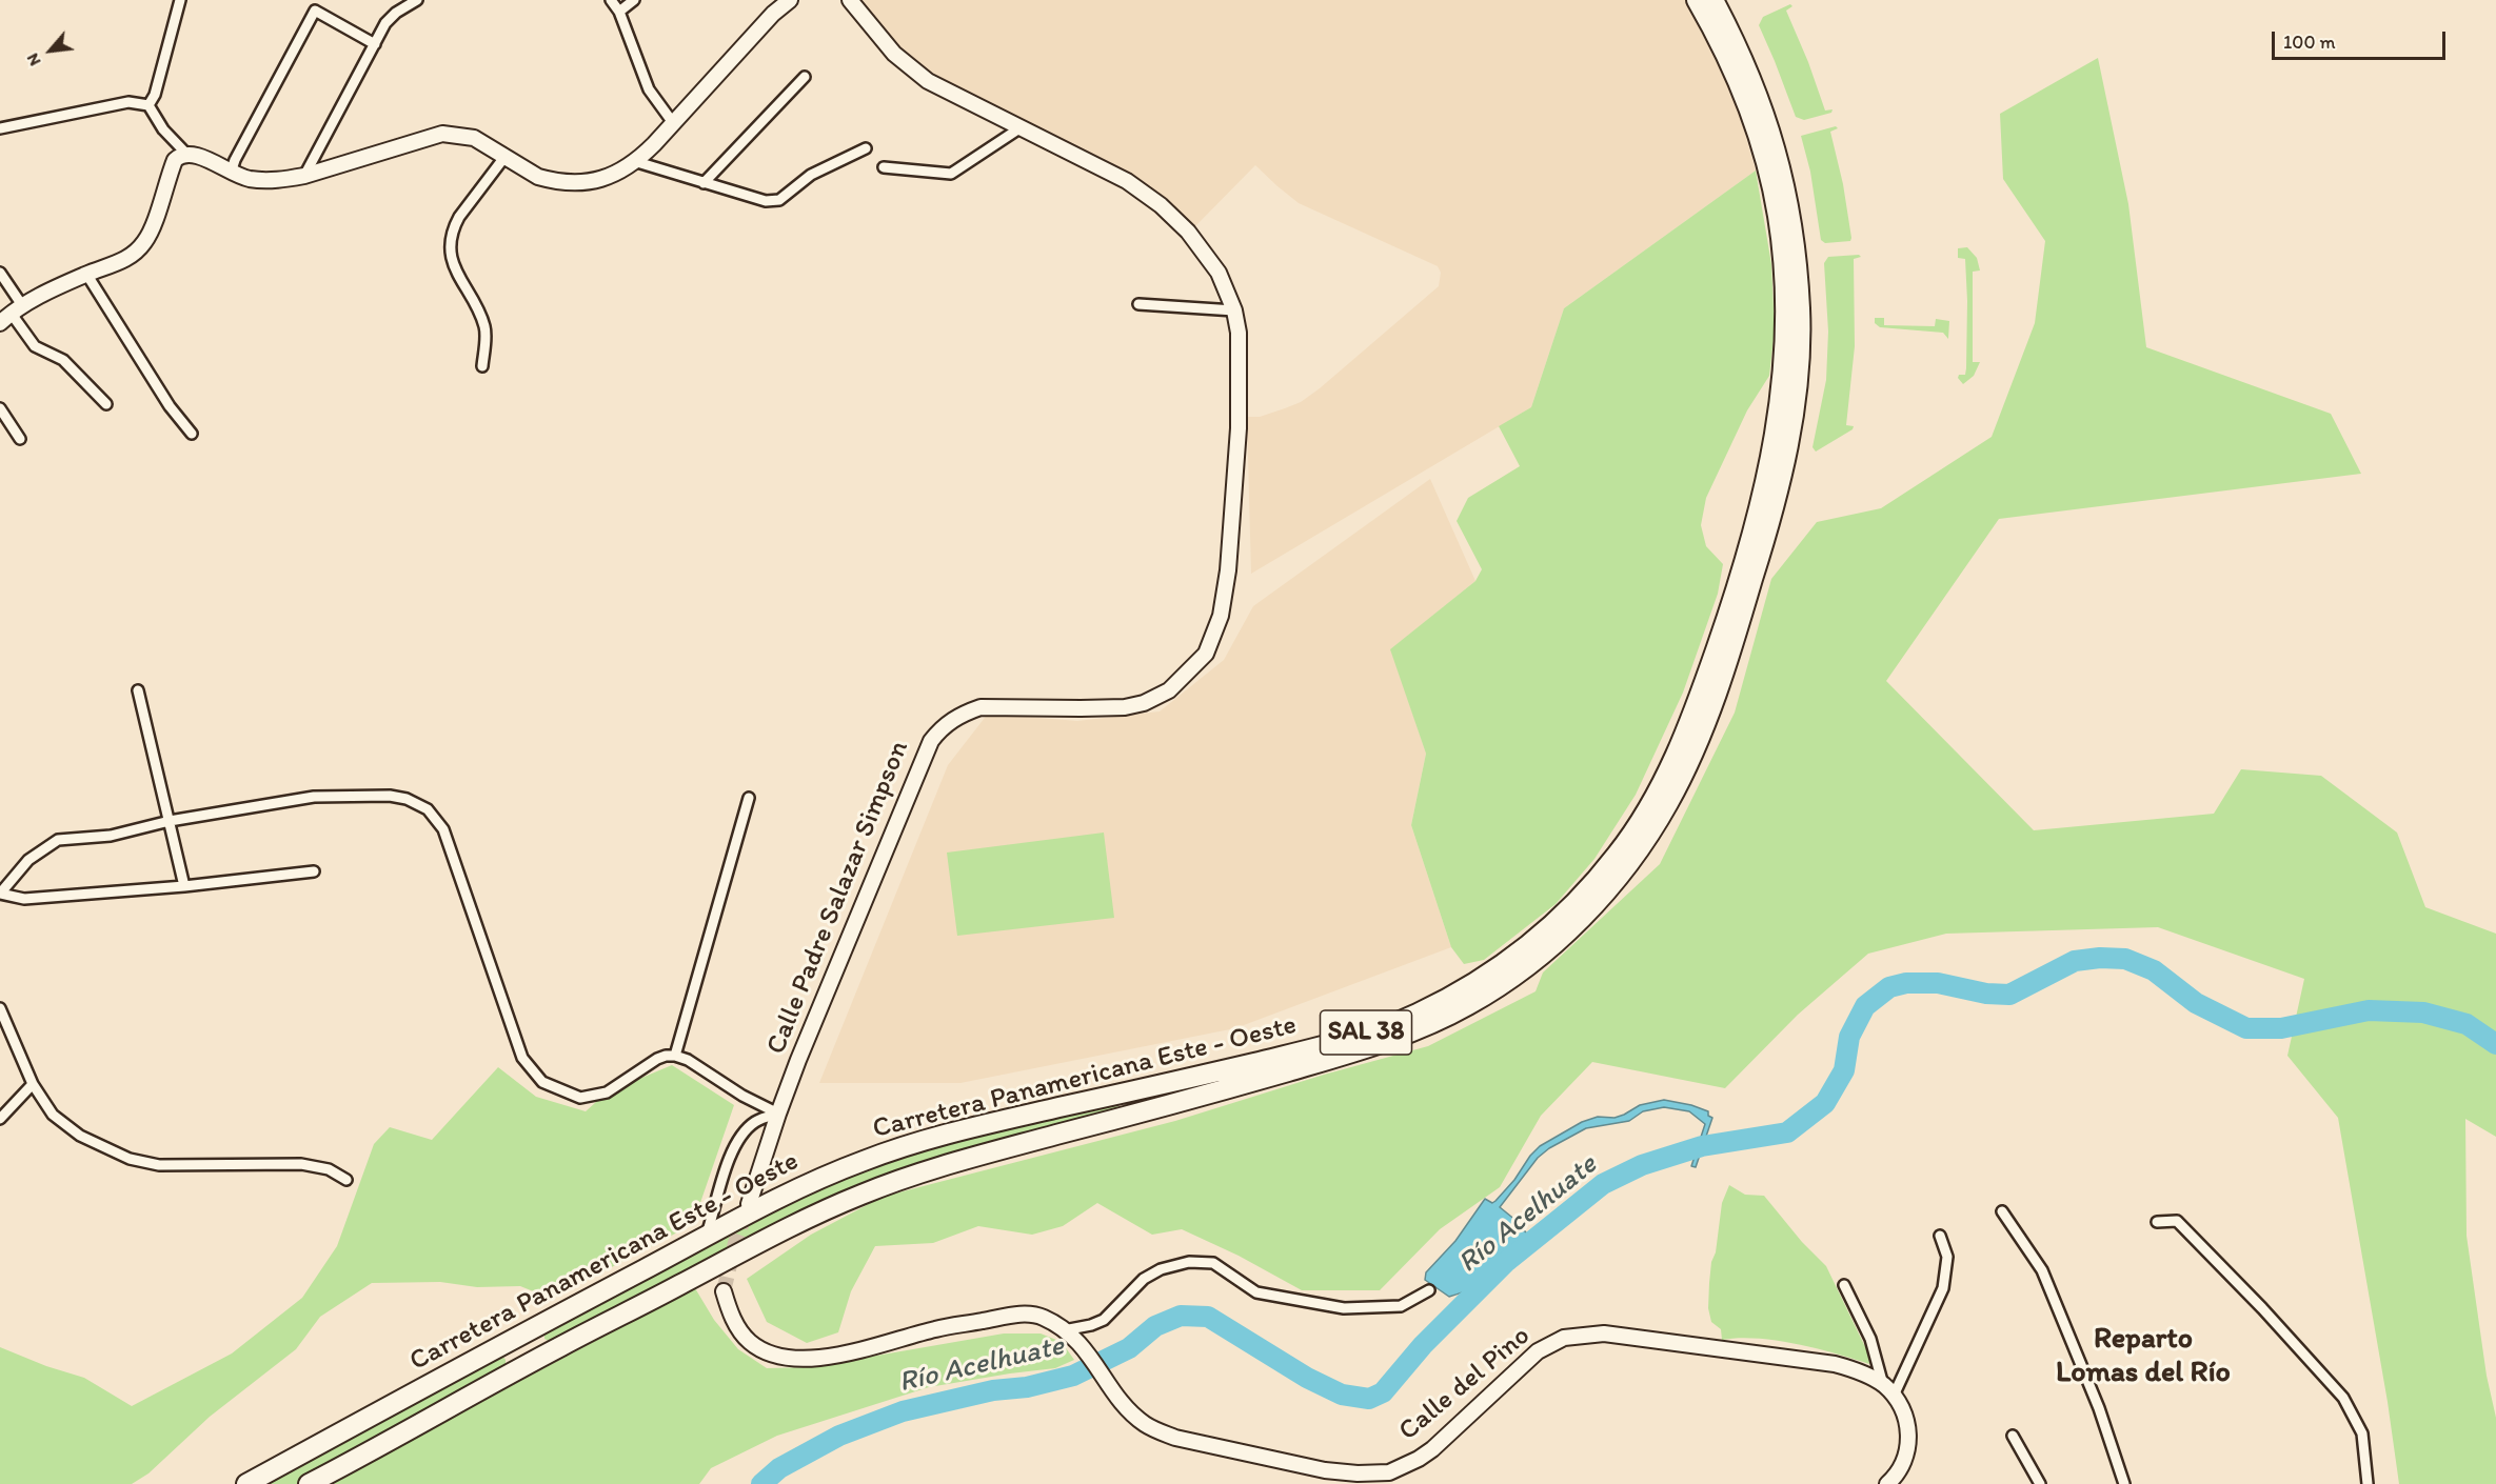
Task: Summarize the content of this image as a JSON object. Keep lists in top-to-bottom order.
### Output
{
  "streets": {
    "highway": ["SAL 38", "Carretera Panamericana Este - Oeste"],
    "main road": ["Calle Padre Salazar Simpson", "Calle del Pino"]
  },
  "districts": ["Reparto Lomas del Río"],
  "water": ["Río Acelhuate"],
  "scale_bar": "100 m",
  "north": "bottom left"
}
